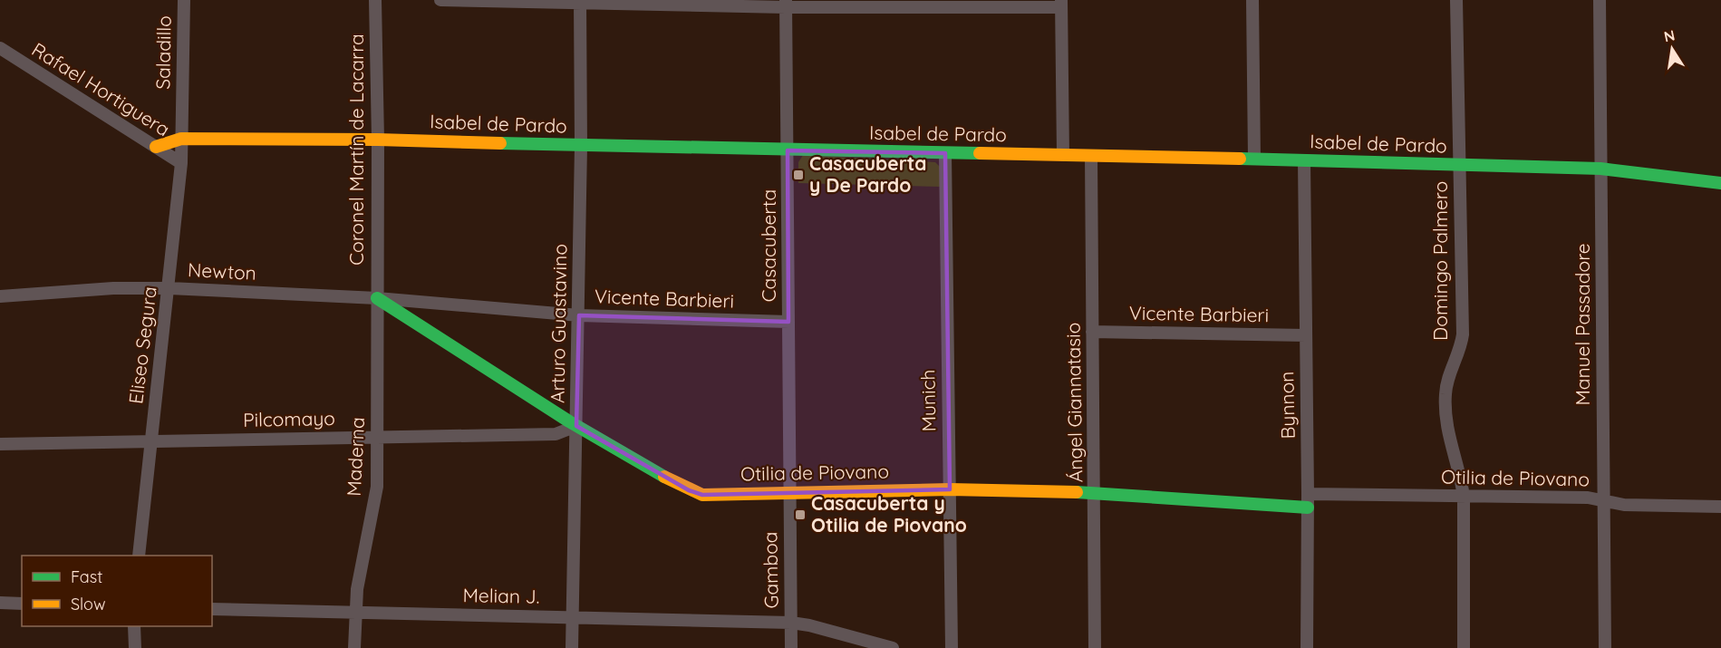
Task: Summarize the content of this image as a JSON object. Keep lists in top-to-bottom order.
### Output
{
  "streets": {
    "street": [
      "Saladillo",
      "Rafael Hortiguera",
      "Isabel de Pardo",
      "Coronel Martín de Lacarra",
      "Casacuberta",
      "Domingo Palmero",
      "Newton",
      "Vicente Barbieri",
      "Arturo Guastavino",
      "Manuel Passadore",
      "Eliseo Segura",
      "Munich",
      "Ángel Giannatasio",
      "Bynnon",
      "Pilcomayo",
      "Maderna",
      "Otilia de Piovano",
      "Gamboa",
      "Melian J."
    ]
  },
  "crossings": [
    ["Saladillo", "Isabel de Pardo"],
    ["Saladillo", "Eliseo Segura"],
    ["Rafael Hortiguera", "Isabel de Pardo"],
    ["Rafael Hortiguera", "Eliseo Segura"],
    ["Isabel de Pardo", "Coronel Martín de Lacarra"],
    ["Isabel de Pardo", "Casacuberta"],
    ["Isabel de Pardo", "Domingo Palmero"],
    ["Isabel de Pardo", "Arturo Guastavino"],
    ["Isabel de Pardo", "Manuel Passadore"],
    ["Isabel de Pardo", "Eliseo Segura"],
    ["Isabel de Pardo", "Munich"],
    ["Isabel de Pardo", "Ángel Giannatasio"],
    ["Isabel de Pardo", "Bynnon"],
    ["Coronel Martín de Lacarra", "Newton"],
    ["Coronel Martín de Lacarra", "Vicente Barbieri"],
    ["Coronel Martín de Lacarra", "Maderna"],
    ["Coronel Martín de Lacarra", "Otilia de Piovano"],
    ["Casacuberta", "Vicente Barbieri"],
    ["Casacuberta", "Otilia de Piovano"],
    ["Casacuberta", "Gamboa"],
    ["Domingo Palmero", "Otilia de Piovano"],
    ["Newton", "Vicente Barbieri"],
    ["Newton", "Eliseo Segura"],
    ["Newton", "Maderna"],
    ["Newton", "Otilia de Piovano"],
    ["Vicente Barbieri", "Arturo Guastavino"],
    ["Vicente Barbieri", "Ángel Giannatasio"],
    ["Vicente Barbieri", "Bynnon"],
    ["Vicente Barbieri", "Maderna"],
    ["Vicente Barbieri", "Otilia de Piovano"],
    ["Arturo Guastavino", "Pilcomayo"],
    ["Arturo Guastavino", "Otilia de Piovano"],
    ["Arturo Guastavino", "Melian J."],
    ["Manuel Passadore", "Otilia de Piovano"],
    ["Eliseo Segura", "Pilcomayo"],
    ["Munich", "Otilia de Piovano"],
    ["Ángel Giannatasio", "Otilia de Piovano"],
    ["Bynnon", "Otilia de Piovano"],
    ["Pilcomayo", "Maderna"],
    ["Pilcomayo", "Otilia de Piovano"],
    ["Maderna", "Otilia de Piovano"],
    ["Maderna", "Melian J."],
    ["Otilia de Piovano", "Gamboa"],
    ["Gamboa", "Melian J."]
  ],
  "places": {
    "transit": ["Casacuberta y De Pardo", "Casacuberta y Otilia de Piovano"]
  },
  "legend": ["Fast", "Slow"],
  "north": "top"
}
